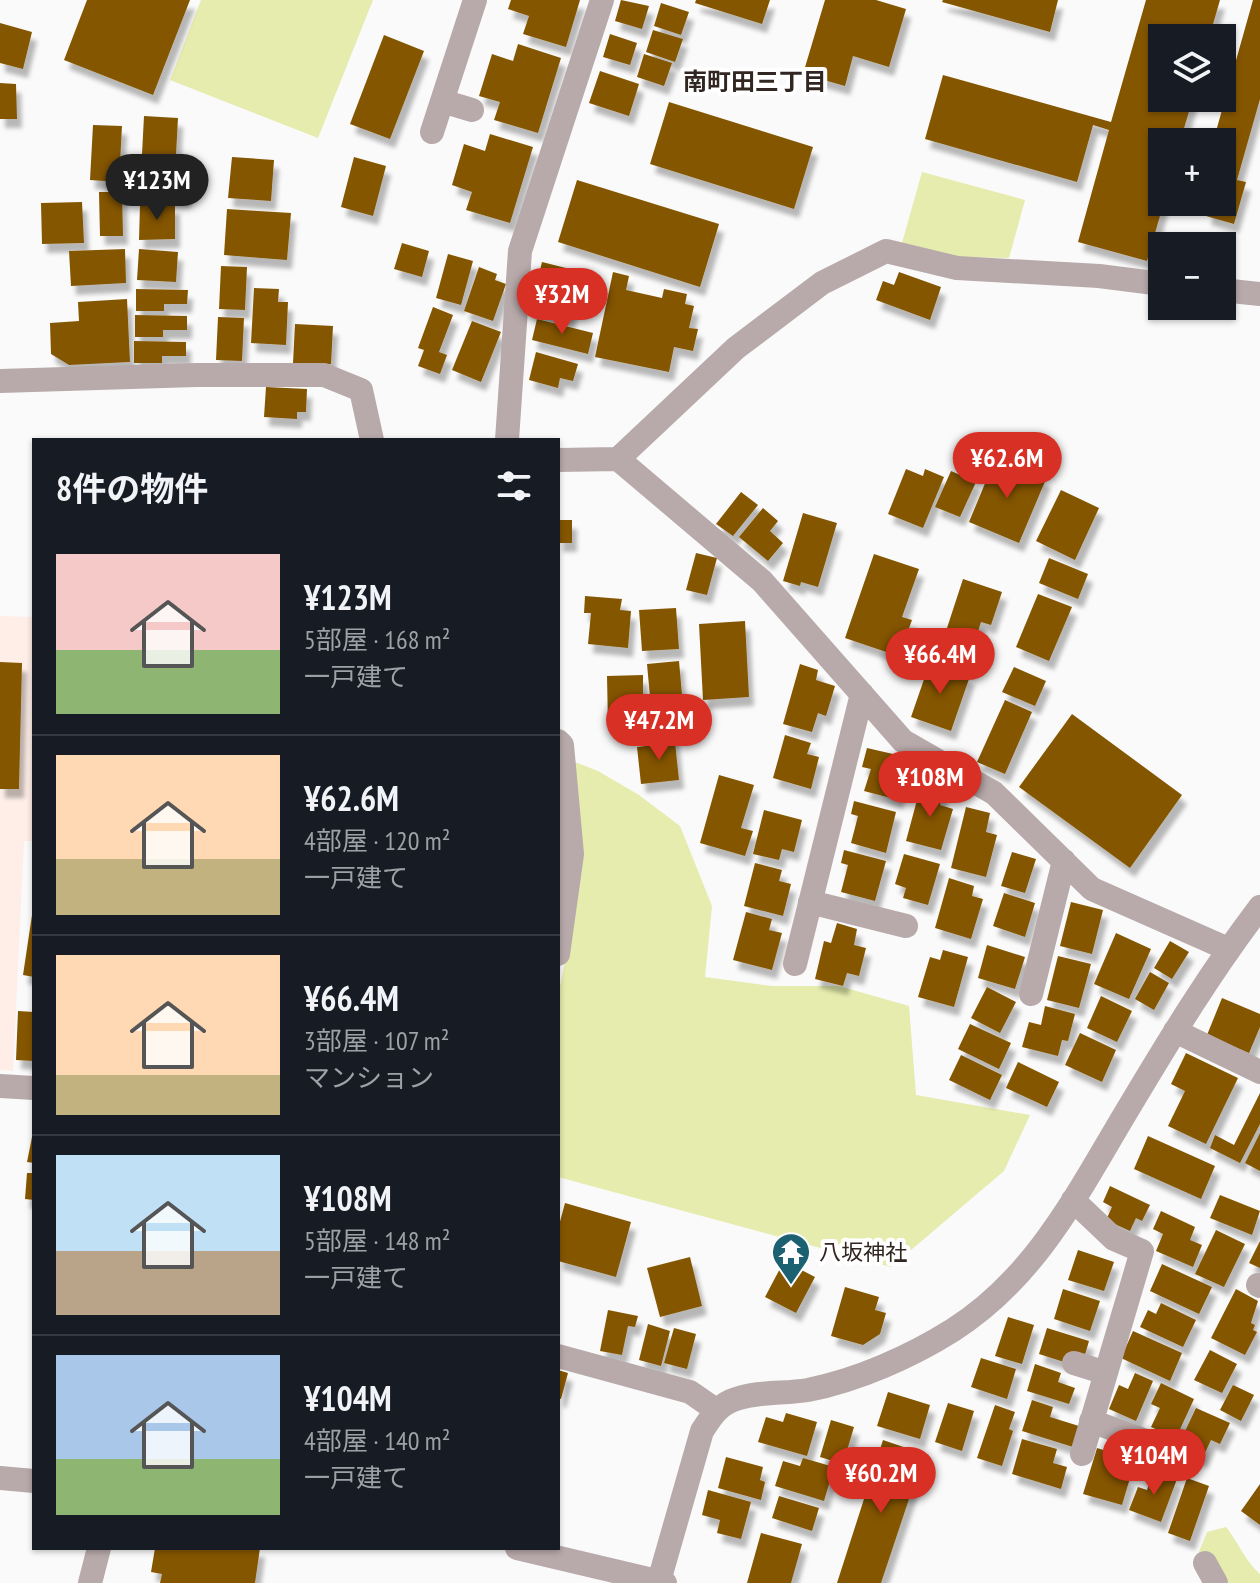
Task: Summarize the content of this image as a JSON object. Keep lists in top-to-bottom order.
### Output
{
  "districts": ["南町田三丁目"],
  "places": {
    "temple": ["八坂神社"]
  },
  "page": {
    "map_buttons": ["+", "−"],
    "price": [
      "¥123M",
      "¥32M",
      "¥62.6M",
      "¥66.4M",
      "¥47.2M",
      "¥108M",
      "¥104M",
      "¥60.2M"
    ],
    "heading": "8件の物件",
    "list": [
      {
        "name": "¥123M",
        "note": "5部屋 · 168 m² · 一戸建て"
      },
      {
        "name": "¥62.6M",
        "note": "4部屋 · 120 m² · 一戸建て"
      },
      {
        "name": "¥66.4M",
        "note": "3部屋 · 107 m² · マンション"
      },
      {
        "name": "¥108M",
        "note": "5部屋 · 148 m² · 一戸建て"
      },
      {
        "name": "¥104M",
        "note": "4部屋 · 140 m² · 一戸建て"
      }
    ]
  }
}
